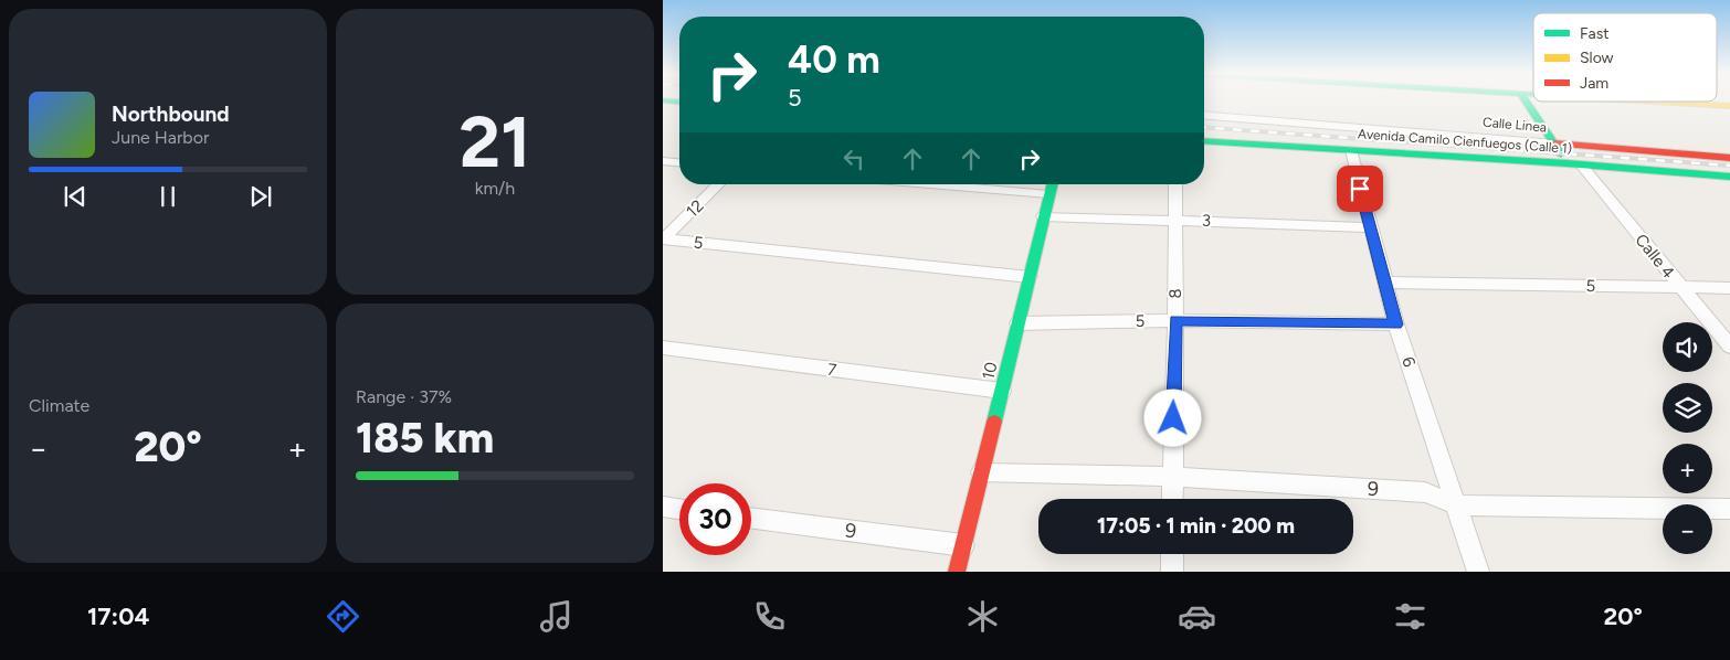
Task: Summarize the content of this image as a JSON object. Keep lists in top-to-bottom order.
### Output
{
  "streets": {
    "main road": [
      "Calle Linea",
      "Avenida Camilo Cienfuegos (Calle 1)",
      "Calle 4",
      "10"
    ],
    "street": [
      "12",
      "3",
      "5",
      "8",
      "6",
      "7",
      "9"
    ]
  },
  "crossings": [
    ["Calle Linea", "Calle 4"],
    ["Avenida Camilo Cienfuegos (Calle 1)", "Calle 4"],
    ["Avenida Camilo Cienfuegos (Calle 1)", "6"],
    ["12", "5"],
    ["3", "8"],
    ["3", "6"],
    ["3", "10"],
    ["5", "Calle 4"],
    ["5", "8"],
    ["5", "6"],
    ["5", "10"],
    ["8", "9"],
    ["6", "9"],
    ["7", "10"],
    ["10", "9"]
  ],
  "legend": ["Fast", "Slow", "Jam"],
  "page": {
    "tile": [
      ["21", "km/h"],
      "Climate",
      ["Range · 37%", "185 km"]
    ],
    "turn": ["40 m", "5"],
    "song": ["Northbound", "June Harbor"],
    "map_buttons": ["+", "−"],
    "heat": ["−", "20°", "+"],
    "limit": "30",
    "trip": "17:05 · 1 min · 200 m",
    "tabs": ["17:04", "20°"]
  }
}
